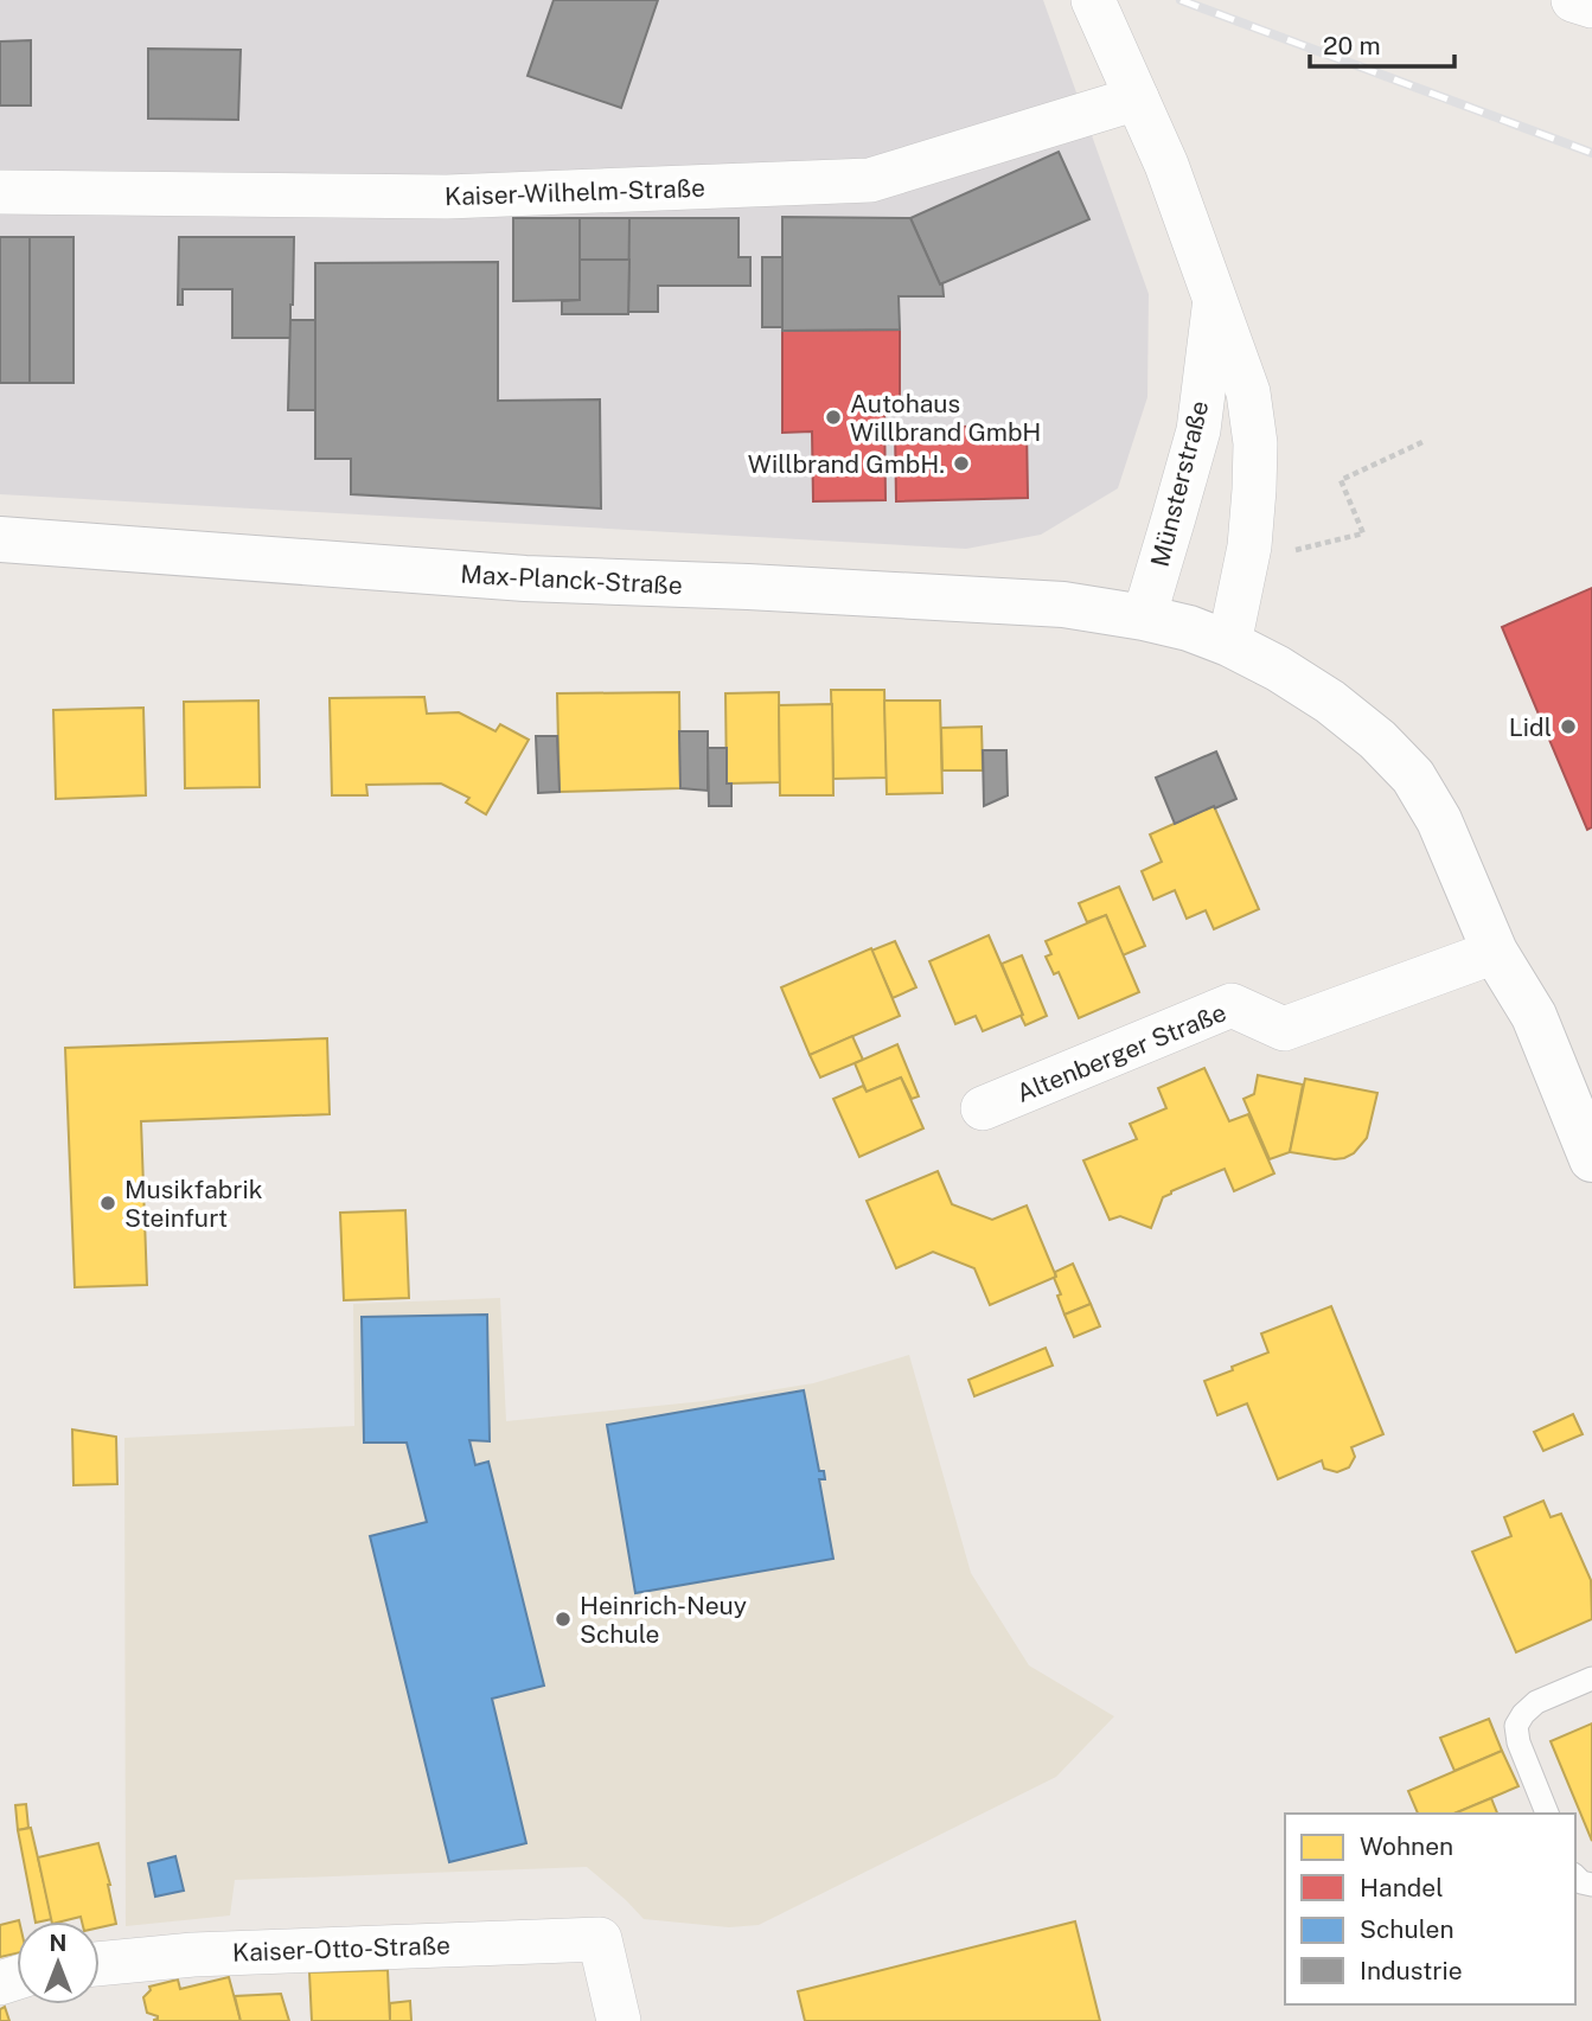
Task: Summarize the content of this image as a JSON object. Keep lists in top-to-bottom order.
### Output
{
  "streets": {
    "main road": ["Max-Planck-Straße"],
    "street": [
      "Kaiser-Wilhelm-Straße",
      "Münsterstraße",
      "Altenberger Straße",
      "Kaiser-Otto-Straße"
    ]
  },
  "crossings": [
    ["Kaiser-Wilhelm-Straße", "Münsterstraße"],
    ["Münsterstraße", "Max-Planck-Straße"]
  ],
  "places": [
    "Autohaus Willbrand GmbH",
    "Willbrand GmbH.",
    "Lidl",
    "Musikfabrik Steinfurt",
    "Heinrich-Neuy Schule"
  ],
  "legend": [
    "Wohnen",
    "Handel",
    "Schulen",
    "Industrie"
  ],
  "scale_bar": "20 m",
  "north": "top"
}
